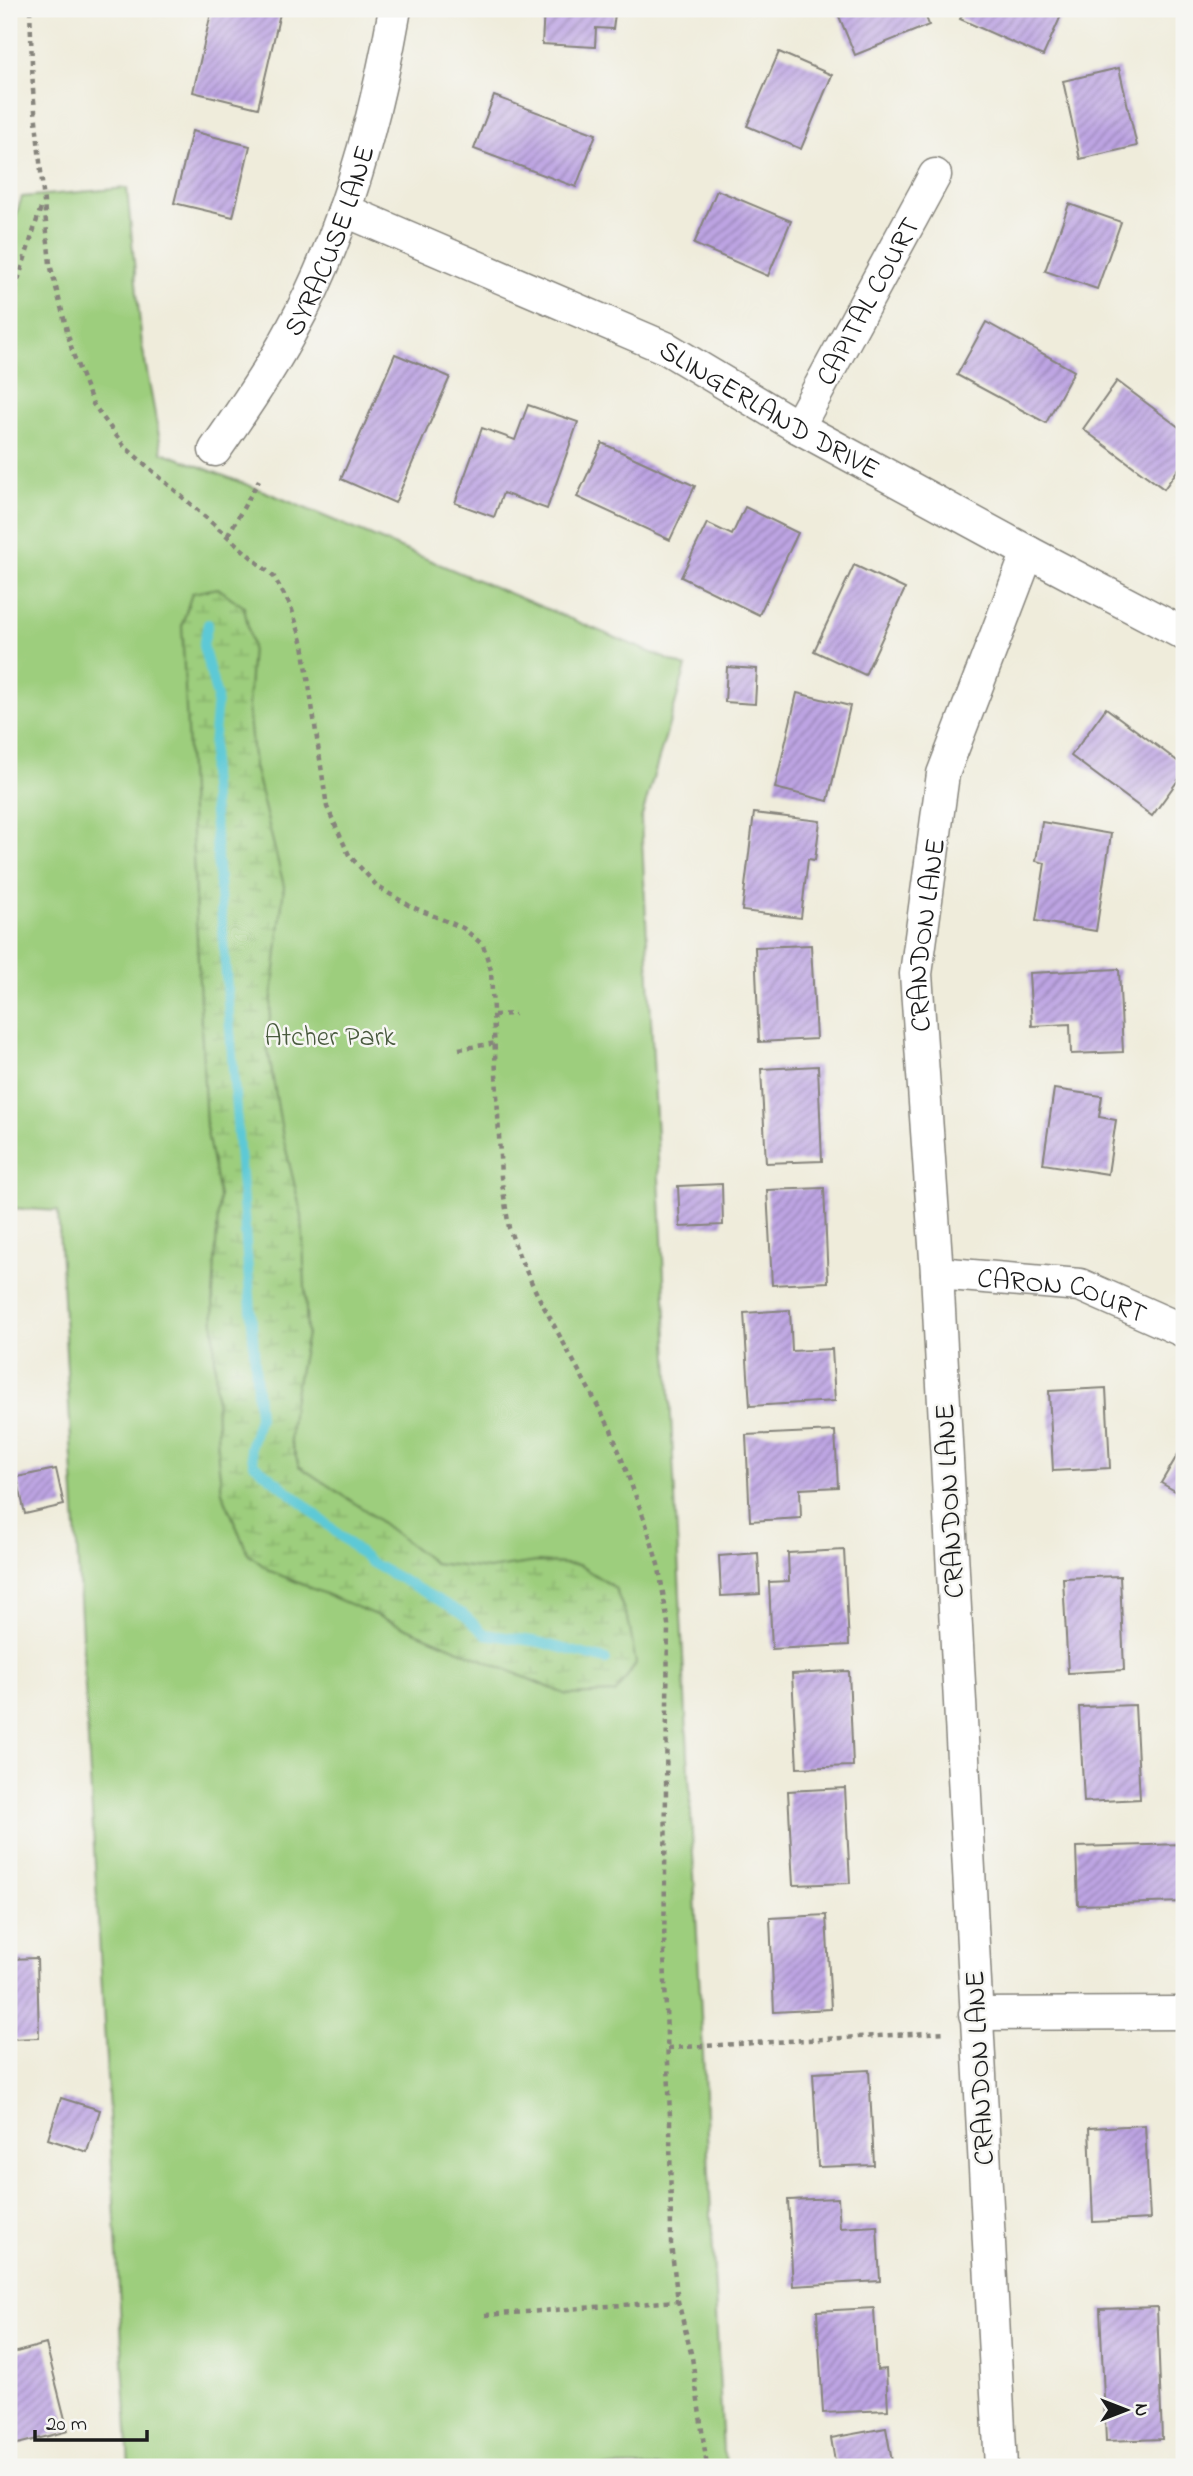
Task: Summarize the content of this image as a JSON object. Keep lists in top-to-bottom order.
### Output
{
  "streets": {
    "street": [
      "SYRACUSE LANE",
      "CAPITAL COURT",
      "SLINGERLAND DRIVE",
      "CRANDON LANE",
      "CARON COURT"
    ]
  },
  "crossings": [
    ["SYRACUSE LANE", "SLINGERLAND DRIVE"],
    ["CAPITAL COURT", "SLINGERLAND DRIVE"],
    ["SLINGERLAND DRIVE", "CRANDON LANE"],
    ["CRANDON LANE", "CARON COURT"]
  ],
  "parks": ["Atcher Park"],
  "scale_bar": "20 m",
  "north": "right"
}
